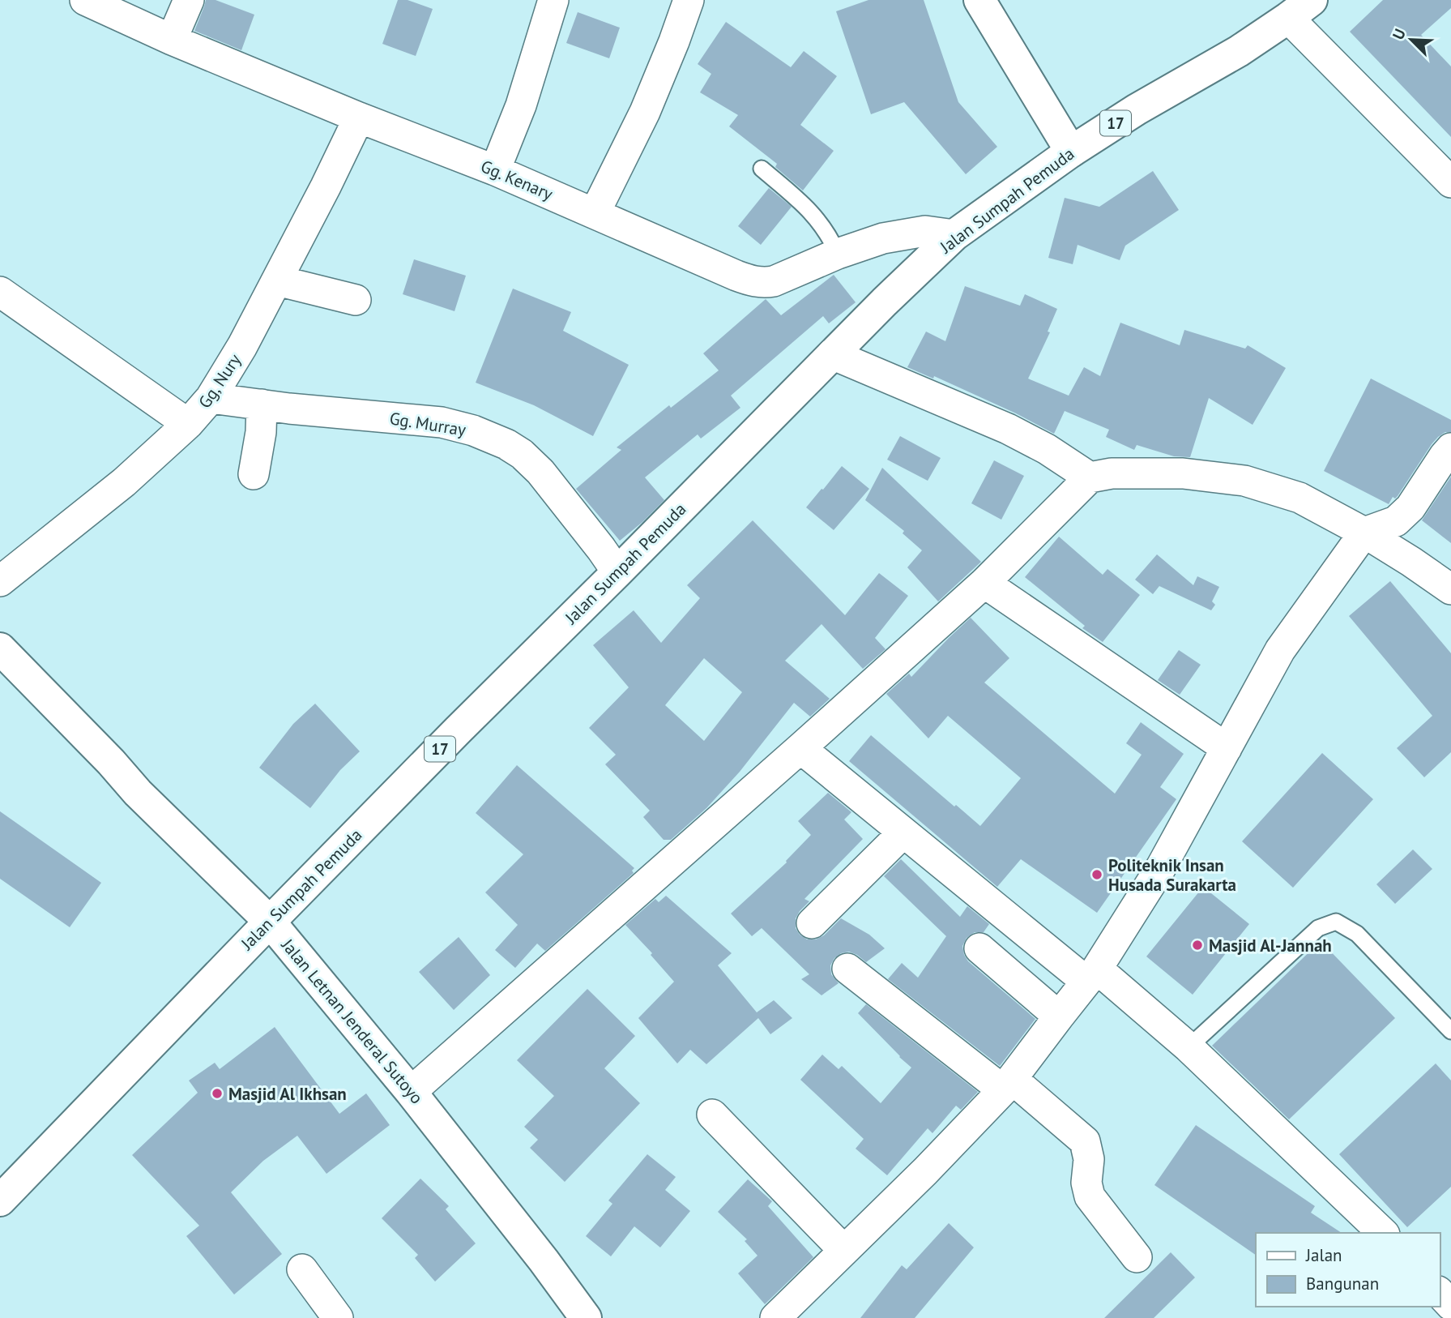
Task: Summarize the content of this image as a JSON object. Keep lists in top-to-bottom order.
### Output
{
  "streets": {
    "main road": ["17", "Jalan Sumpah Pemuda", "Jalan Letnan Jenderal Sutoyo"],
    "street": ["Gg. Kenary", "Gg, Nury", "Gg. Murray"]
  },
  "crossings": [
    ["Gg. Kenary", "Jalan Sumpah Pemuda"],
    ["Gg. Kenary", "Gg, Nury"],
    ["Jalan Sumpah Pemuda", "Gg. Murray"],
    ["Jalan Sumpah Pemuda", "Jalan Letnan Jenderal Sutoyo"],
    ["Gg, Nury", "Gg. Murray"]
  ],
  "places": ["Politeknik Insan Husada Surakarta", "Masjid Al-Jannah", "Masjid Al Ikhsan"],
  "legend": ["Jalan", "Bangunan"],
  "north": "top left"
}
